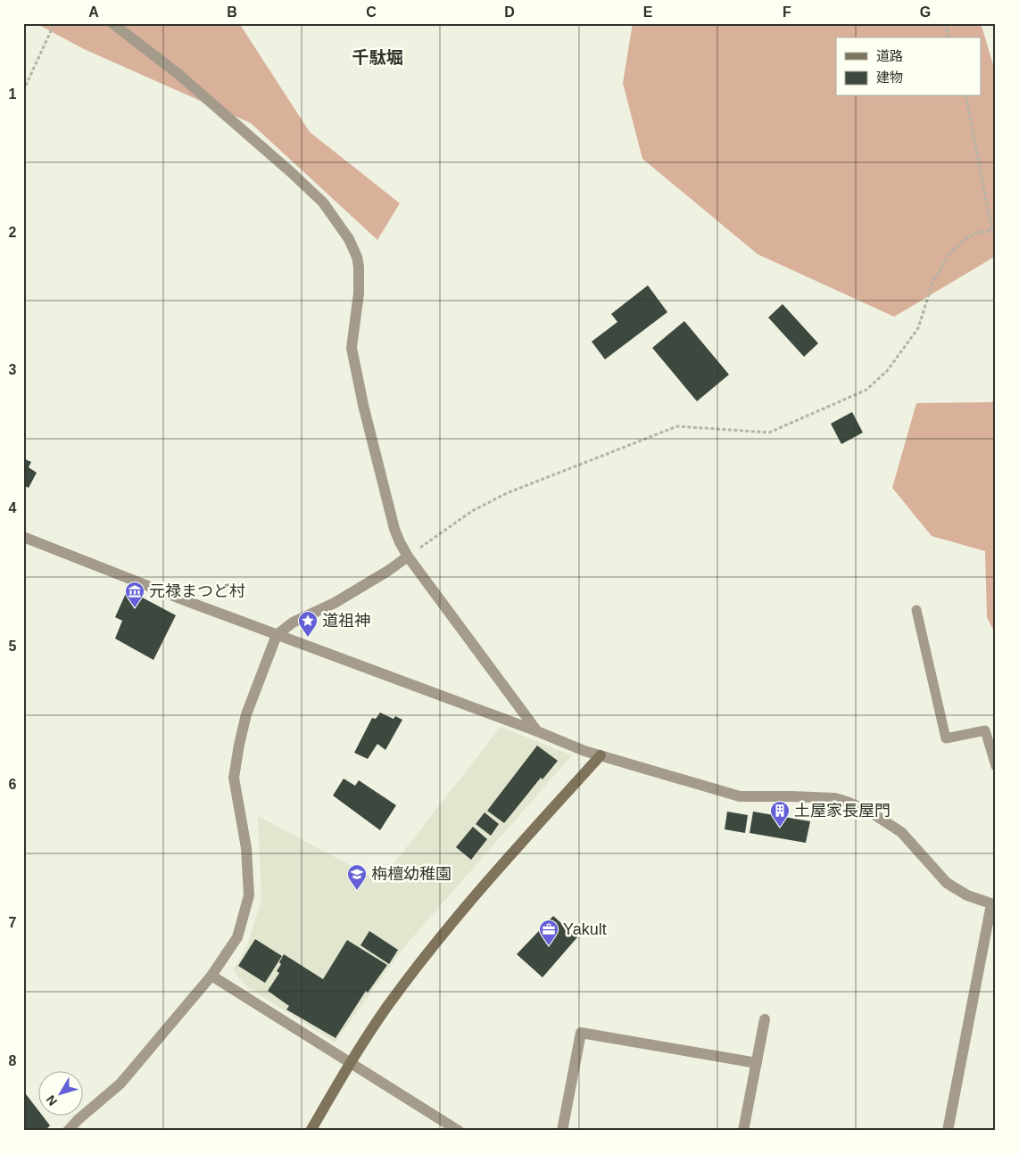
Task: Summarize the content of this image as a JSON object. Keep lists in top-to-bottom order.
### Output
{
  "districts": ["千駄堀"],
  "places": {
    "museum": ["元禄まつど村"],
    "place": ["道祖神"],
    "building": ["土屋家長屋門"],
    "school or university": ["栴檀幼稚園"],
    "office": ["Yakult"]
  },
  "legend": ["道路", "建物"],
  "north": "bottom left",
  "grid": {
    "columns": [
      "A",
      "B",
      "C",
      "D",
      "E",
      "F",
      "G"
    ],
    "rows": [
      "1",
      "2",
      "3",
      "4",
      "5",
      "6",
      "7",
      "8"
    ]
  }
}
